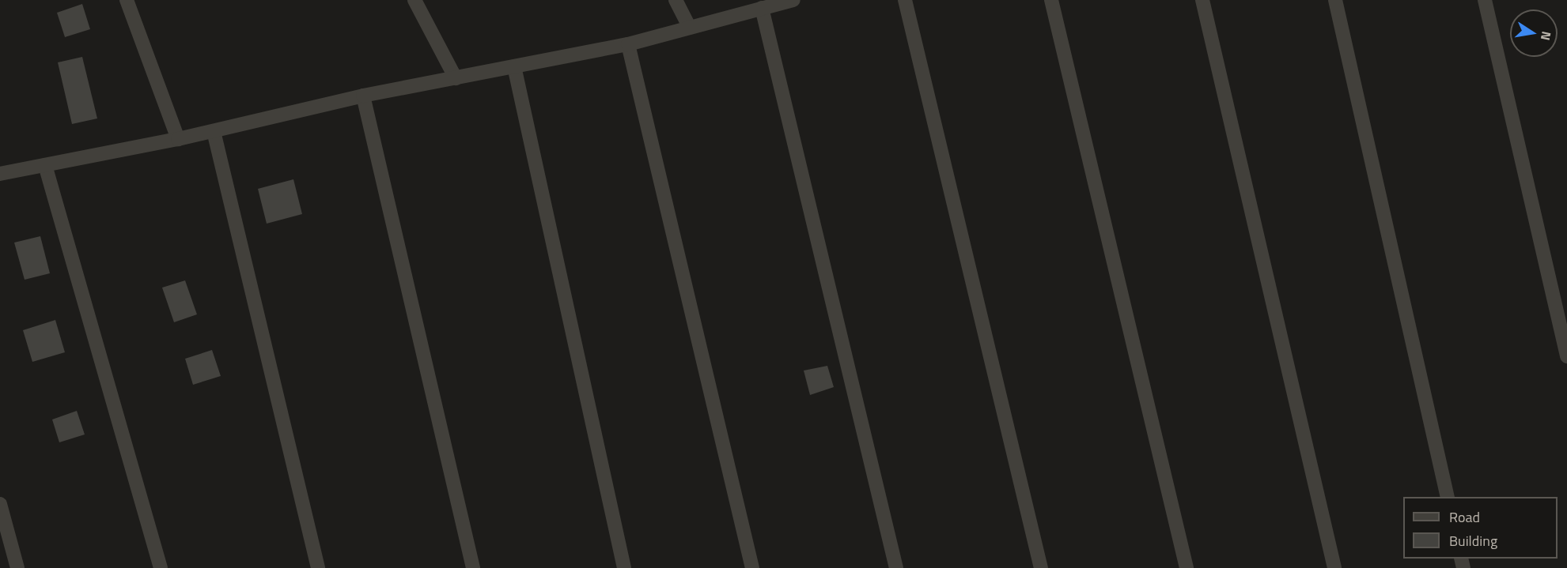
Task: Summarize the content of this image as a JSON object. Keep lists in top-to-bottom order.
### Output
{
  "legend": ["Road", "Building"],
  "north": "right"
}
